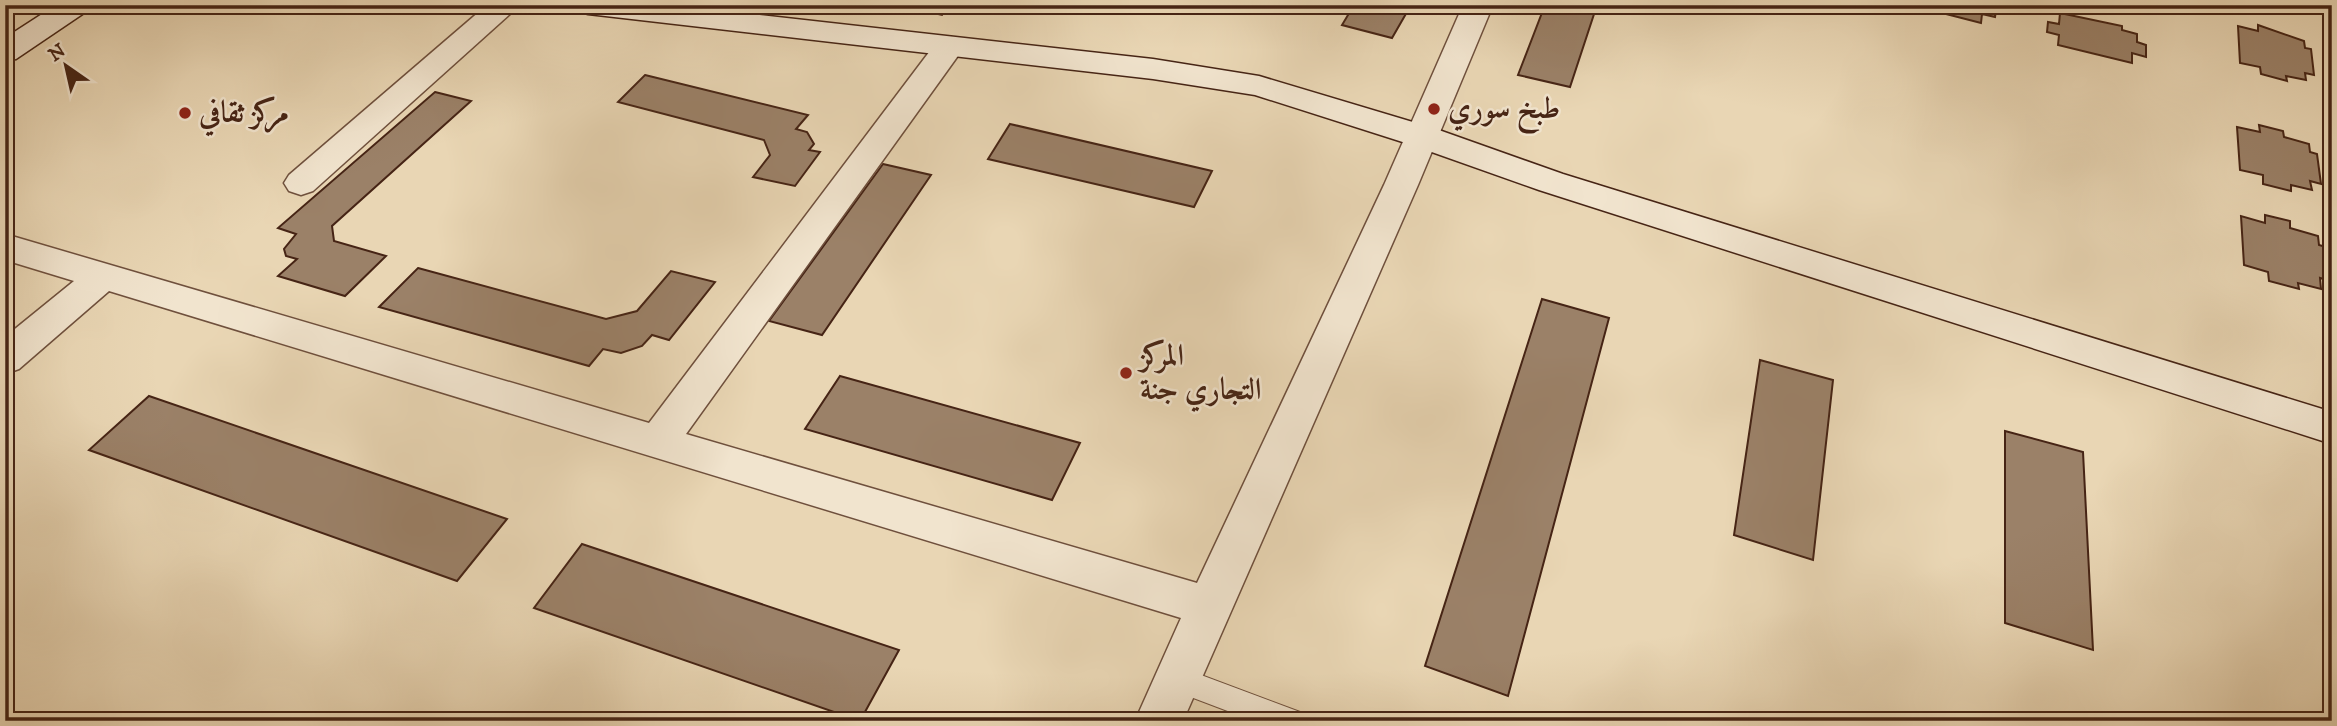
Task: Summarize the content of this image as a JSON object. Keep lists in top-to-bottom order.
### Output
{
  "places": ["طبخ سوري", "مركز ثقافي", "المركز التجاري جنة"],
  "north": "top left"
}
